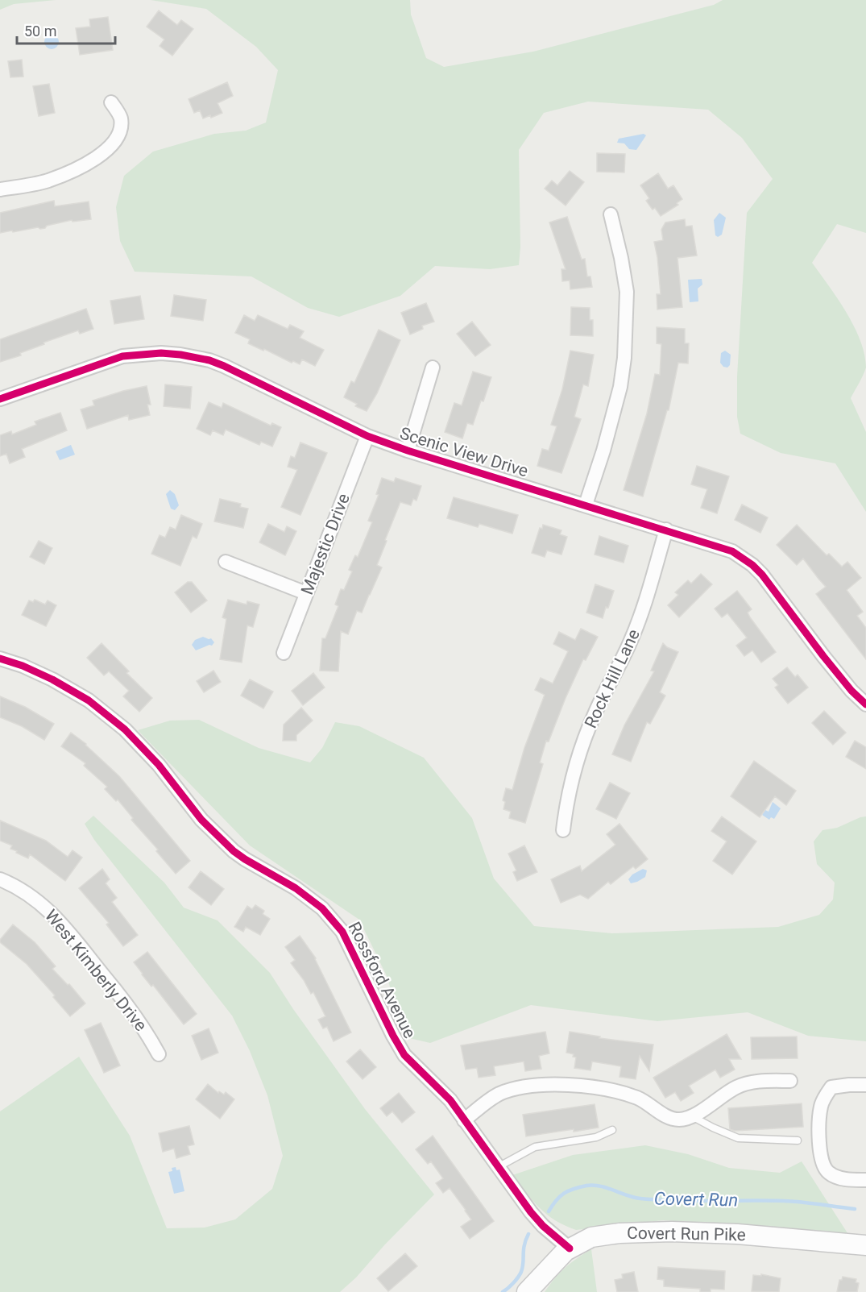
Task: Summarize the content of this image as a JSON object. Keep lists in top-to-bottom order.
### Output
{
  "streets": {
    "street": [
      "Scenic View Drive",
      "Majestic Drive",
      "Rock Hill Lane",
      "West Kimberly Drive",
      "Rossford Avenue",
      "Covert Run Pike"
    ]
  },
  "crossings": [
    ["Scenic View Drive", "Majestic Drive"],
    ["Scenic View Drive", "Rock Hill Lane"],
    ["Rossford Avenue", "Covert Run Pike"]
  ],
  "water": ["Covert Run"],
  "scale_bar": "50 m"
}
